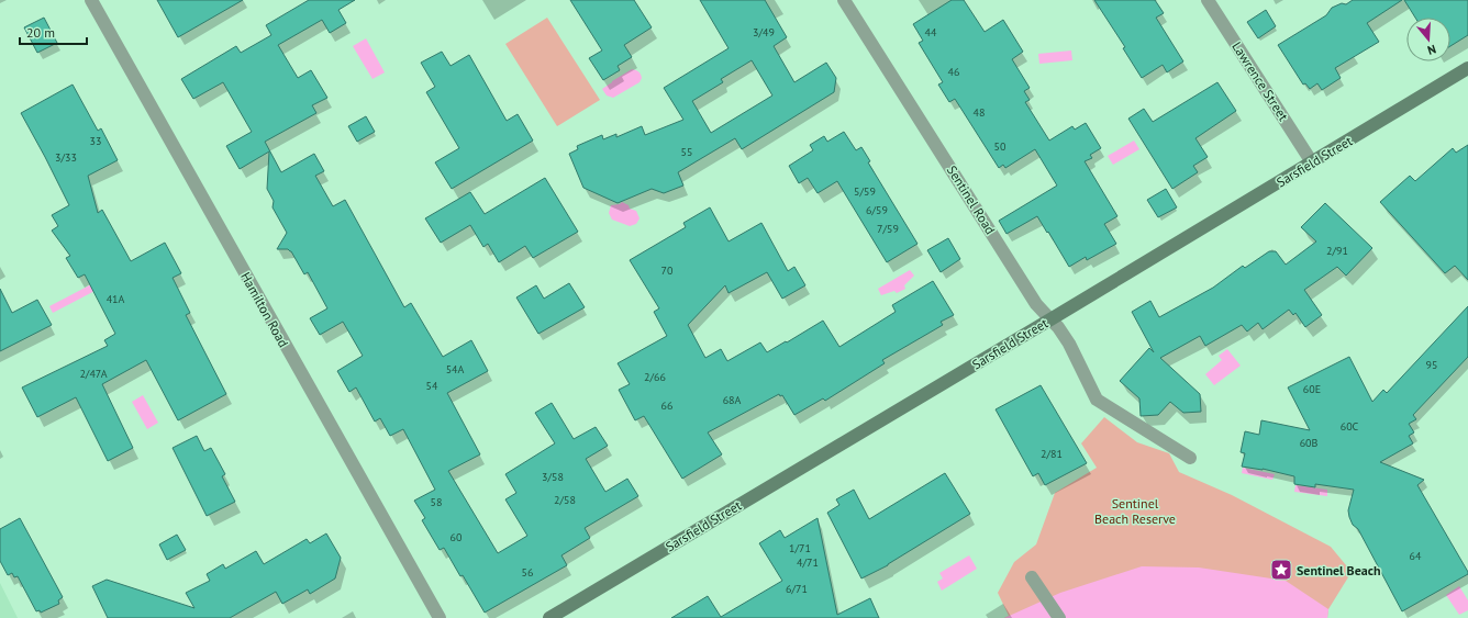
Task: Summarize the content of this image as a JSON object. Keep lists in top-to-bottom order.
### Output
{
  "streets": {
    "street": [
      "Lawrence Street",
      "Sarsfield Street",
      "Sentinel Road",
      "Hamilton Road"
    ]
  },
  "crossings": [
    ["Lawrence Street", "Sarsfield Street"],
    ["Sarsfield Street", "Sentinel Road"]
  ],
  "parks": ["Sentinel Beach Reserve"],
  "places": {
    "place": ["Sentinel Beach"]
  },
  "house_numbers": [
    "3/49",
    "44",
    "46",
    "48",
    "33",
    "50",
    "55",
    "3/33",
    "5/59",
    "6/59",
    "7/59",
    "2/91",
    "70",
    "41A",
    "95",
    "54A",
    "2/47A",
    "2/66",
    "54",
    "60E",
    "68A",
    "66",
    "60C",
    "60B",
    "2/81",
    "3/58",
    "2/58",
    "58",
    "60",
    "1/71",
    "64",
    "4/71",
    "56",
    "6/71"
  ],
  "scale_bar": "20 m",
  "north": "bottom"
}
